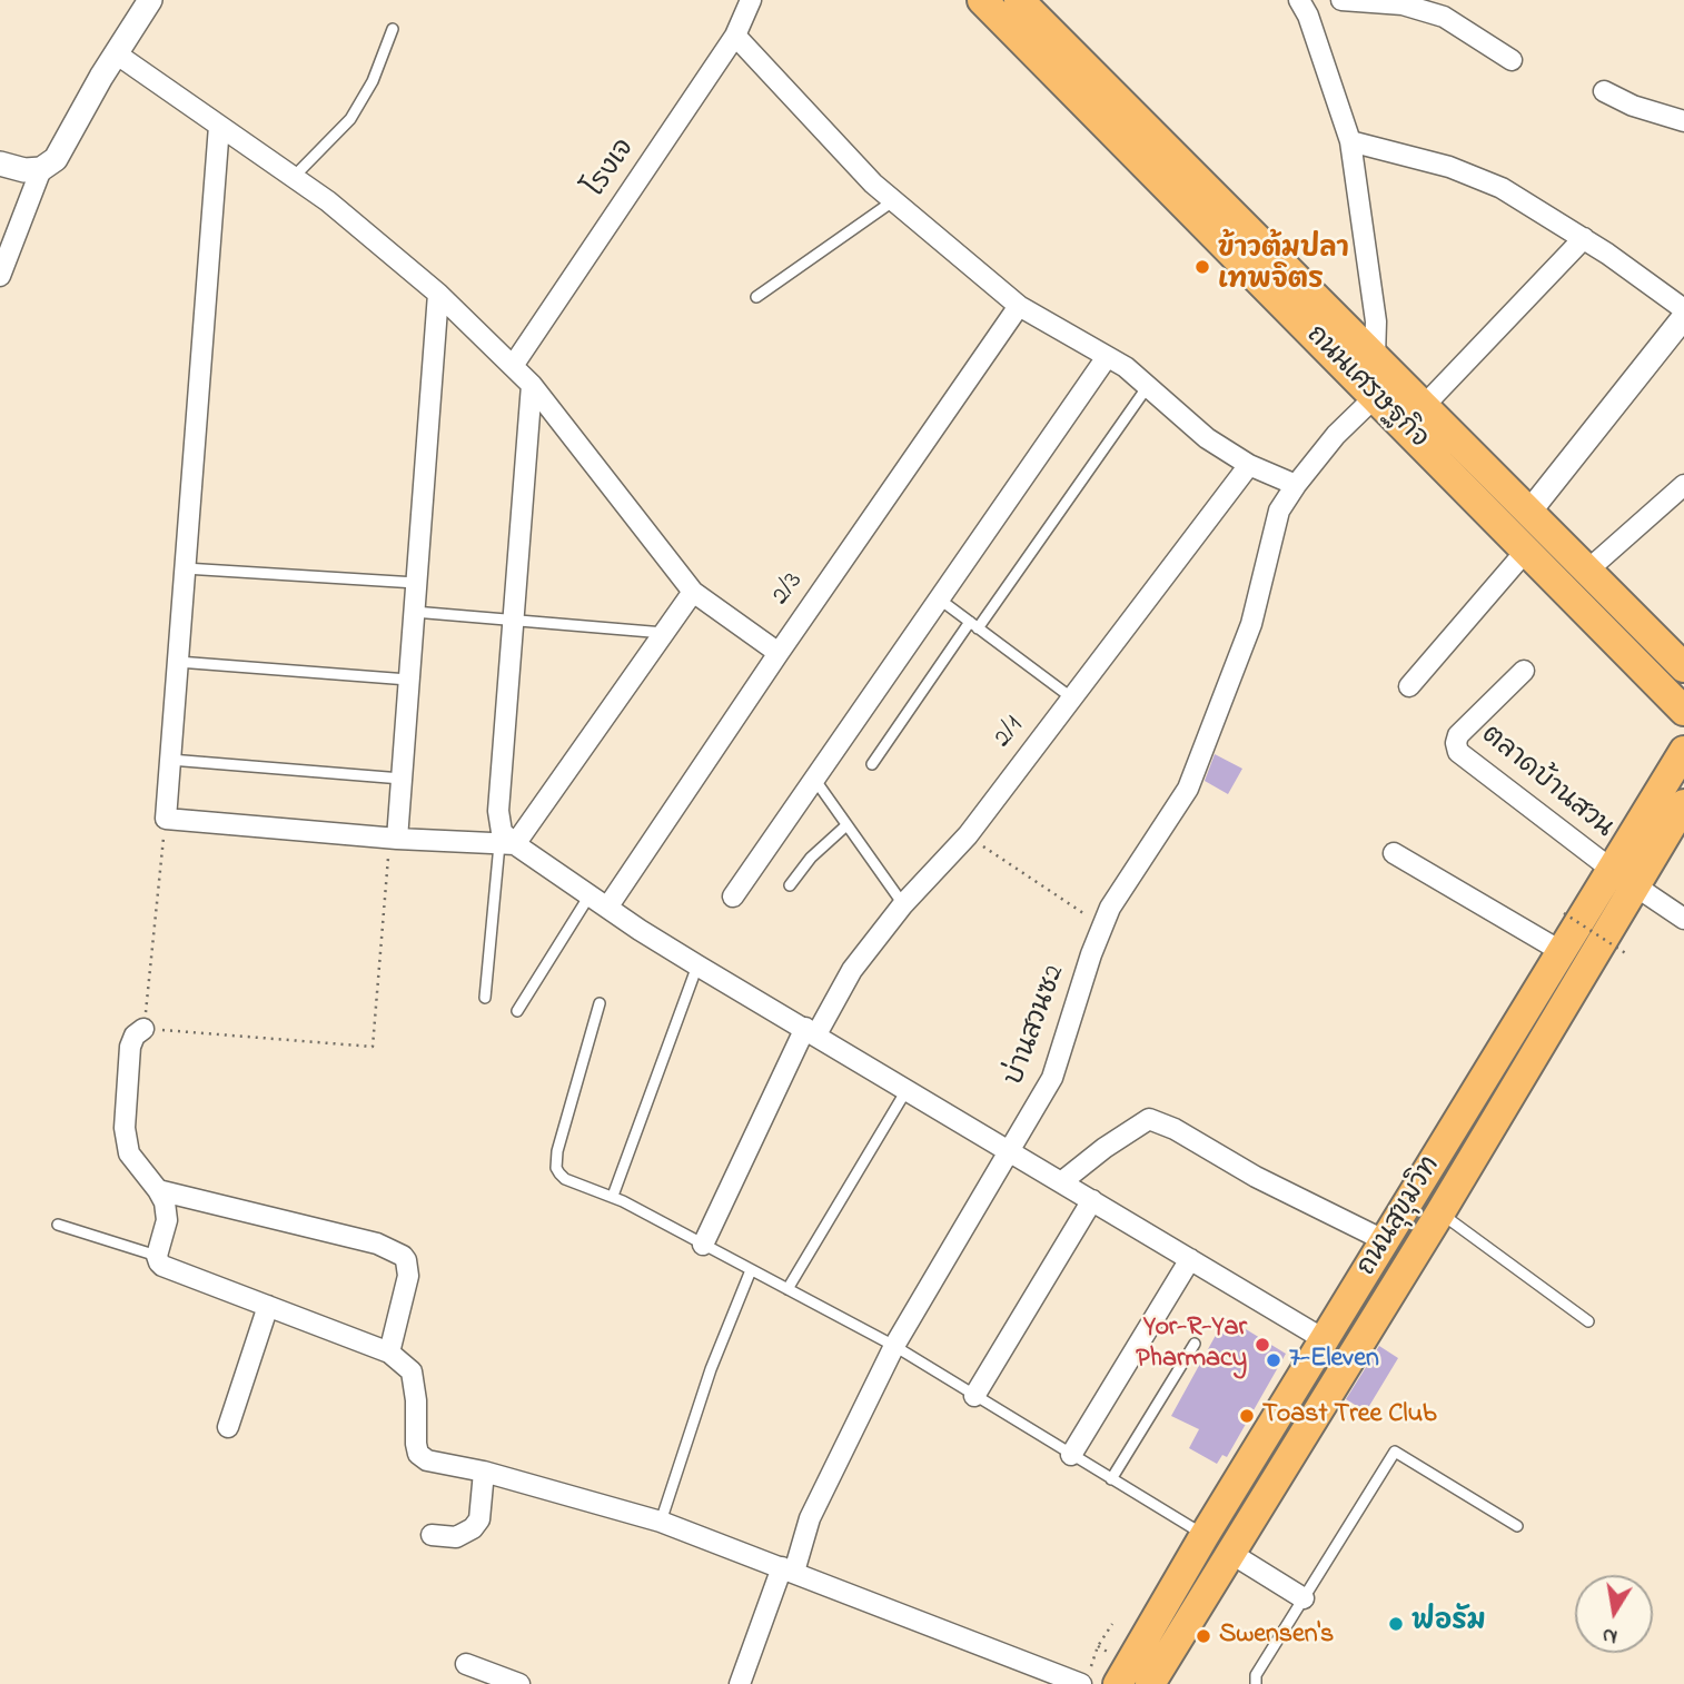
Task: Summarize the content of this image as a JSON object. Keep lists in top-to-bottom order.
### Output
{
  "streets": {
    "main road": ["ถนนเศรษฐกิจ", "ถนนสุขุมวิท"],
    "street": [
      "โรงเจ",
      "2/3",
      "2/1",
      "ตลาดบ้านสวน",
      "บ่านสวนซ2"
    ]
  },
  "crossings": [
    ["ถนนเศรษฐกิจ", "บ่านสวนซ2"],
    ["ตลาดบ้านสวน", "ถนนสุขุมวิท"]
  ],
  "places": [
    "ข้าวต้มปลา เทพจิตร",
    "Yor-R-Yar Pharmacy",
    "7-Eleven",
    "Toast Tree Club",
    "ฟอรัม",
    "Swensen's"
  ],
  "north": "bottom"
}
